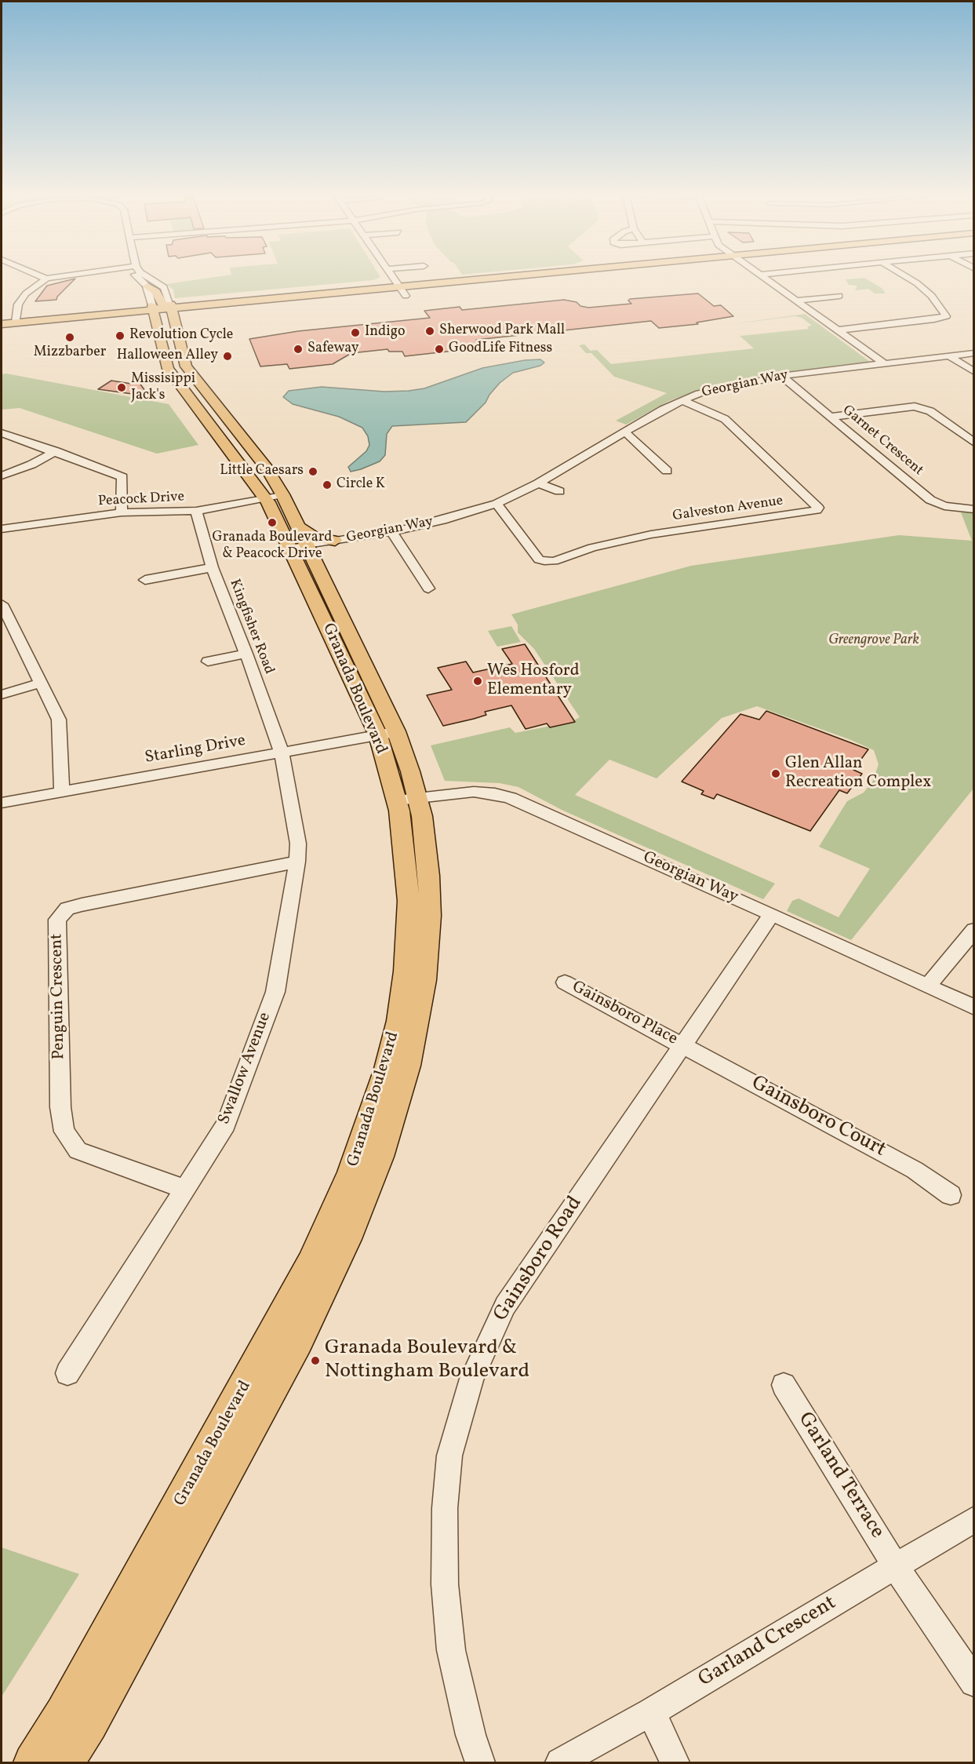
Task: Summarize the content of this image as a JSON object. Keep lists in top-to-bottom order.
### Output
{
  "streets": {
    "main road": ["Granada Boulevard"],
    "street": [
      "Georgian Way",
      "Garnet Crescent",
      "Peacock Drive",
      "Galveston Avenue",
      "Kingfisher Road",
      "Starling Drive",
      "Penguin Crescent",
      "Gainsboro Place",
      "Swallow Avenue",
      "Gainsboro Court",
      "Gainsboro Road",
      "Garland Terrace",
      "Garland Crescent"
    ]
  },
  "crossings": [
    ["Georgian Way", "Garnet Crescent"],
    ["Georgian Way", "Galveston Avenue"],
    ["Georgian Way", "Granada Boulevard"],
    ["Georgian Way", "Gainsboro Road"],
    ["Peacock Drive", "Kingfisher Road"],
    ["Peacock Drive", "Granada Boulevard"],
    ["Kingfisher Road", "Starling Drive"],
    ["Kingfisher Road", "Swallow Avenue"],
    ["Granada Boulevard", "Starling Drive"],
    ["Starling Drive", "Swallow Avenue"],
    ["Penguin Crescent", "Swallow Avenue"],
    ["Gainsboro Place", "Gainsboro Court"],
    ["Gainsboro Place", "Gainsboro Road"],
    ["Gainsboro Court", "Gainsboro Road"],
    ["Garland Terrace", "Garland Crescent"]
  ],
  "parks": ["Greengrove Park"],
  "places": [
    "Sherwood Park Mall",
    "Indigo",
    "Revolution Cycle",
    "Mizzbarber",
    "Safeway",
    "GoodLife Fitness",
    "Halloween Alley",
    "Missisippi Jack's",
    "Little Caesars",
    "Circle K",
    "Granada Boulevard & Peacock Drive",
    "Wes Hosford Elementary",
    "Glen Allan Recreation Complex",
    "Granada Boulevard & Nottingham Boulevard"
  ]
}
